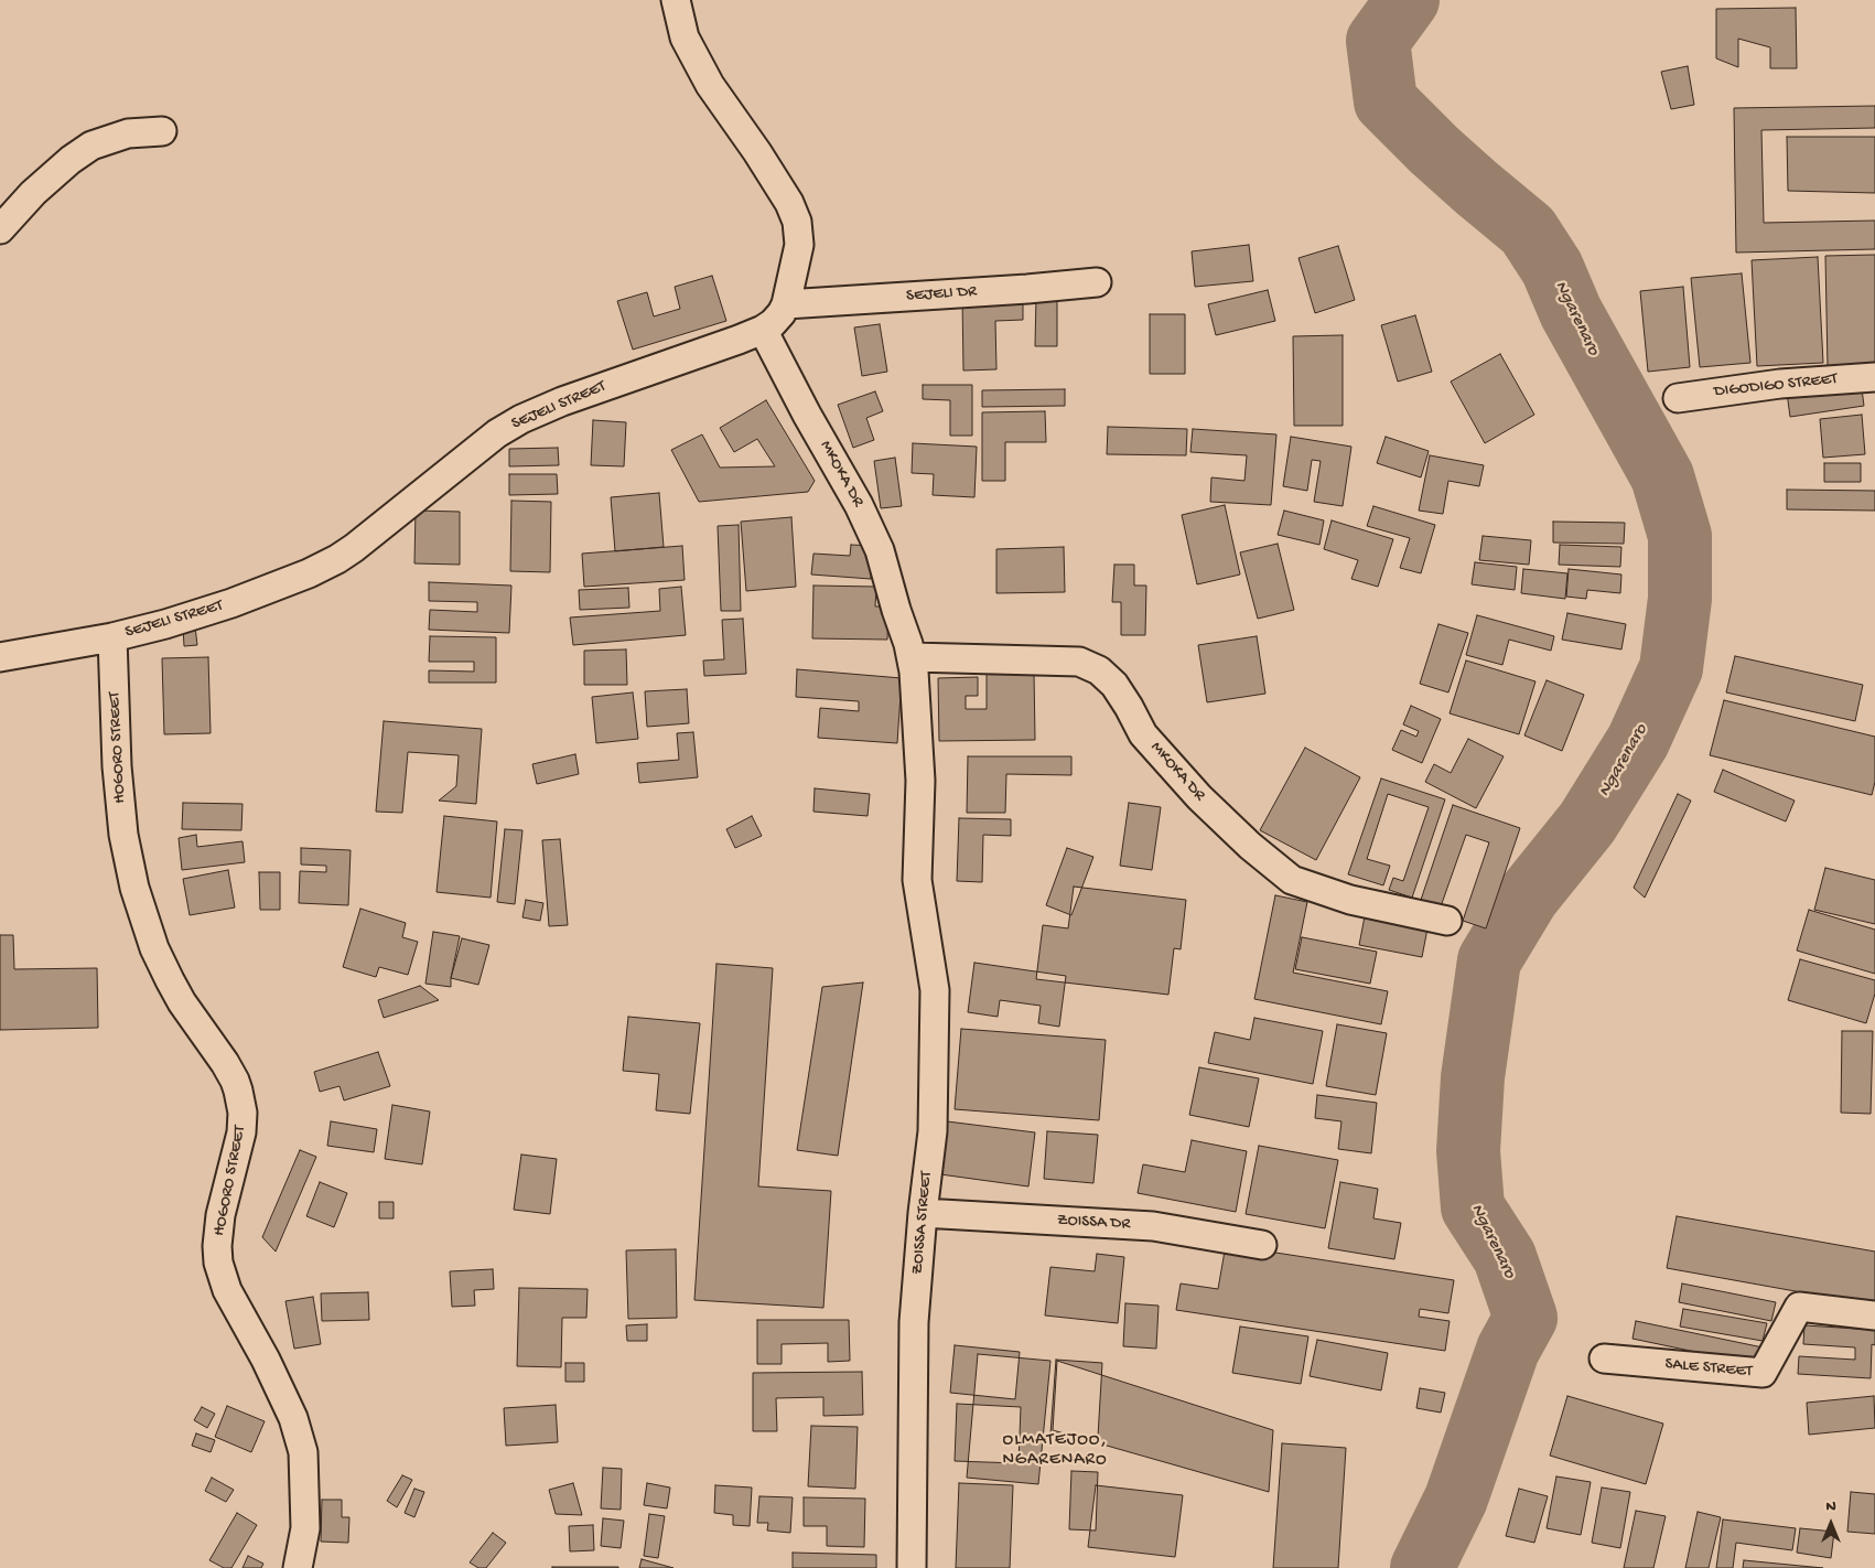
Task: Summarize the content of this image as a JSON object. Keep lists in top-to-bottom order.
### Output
{
  "streets": {
    "street": [
      "SEJELI DR",
      "DIGODIGO STREET",
      "SEJELI STREET",
      "MKOKA DR",
      "HOGORO STREET",
      "ZOISSA STREET",
      "ZOISSA DR",
      "SALE STREET"
    ]
  },
  "crossings": [
    ["SEJELI DR", "SEJELI STREET"],
    ["SEJELI STREET", "MKOKA DR"],
    ["SEJELI STREET", "HOGORO STREET"],
    ["MKOKA DR", "ZOISSA STREET"],
    ["ZOISSA STREET", "ZOISSA DR"]
  ],
  "districts": ["OLMATEJOO, NGARENARO"],
  "water": ["Ngarenaro"],
  "north": "top"
}
